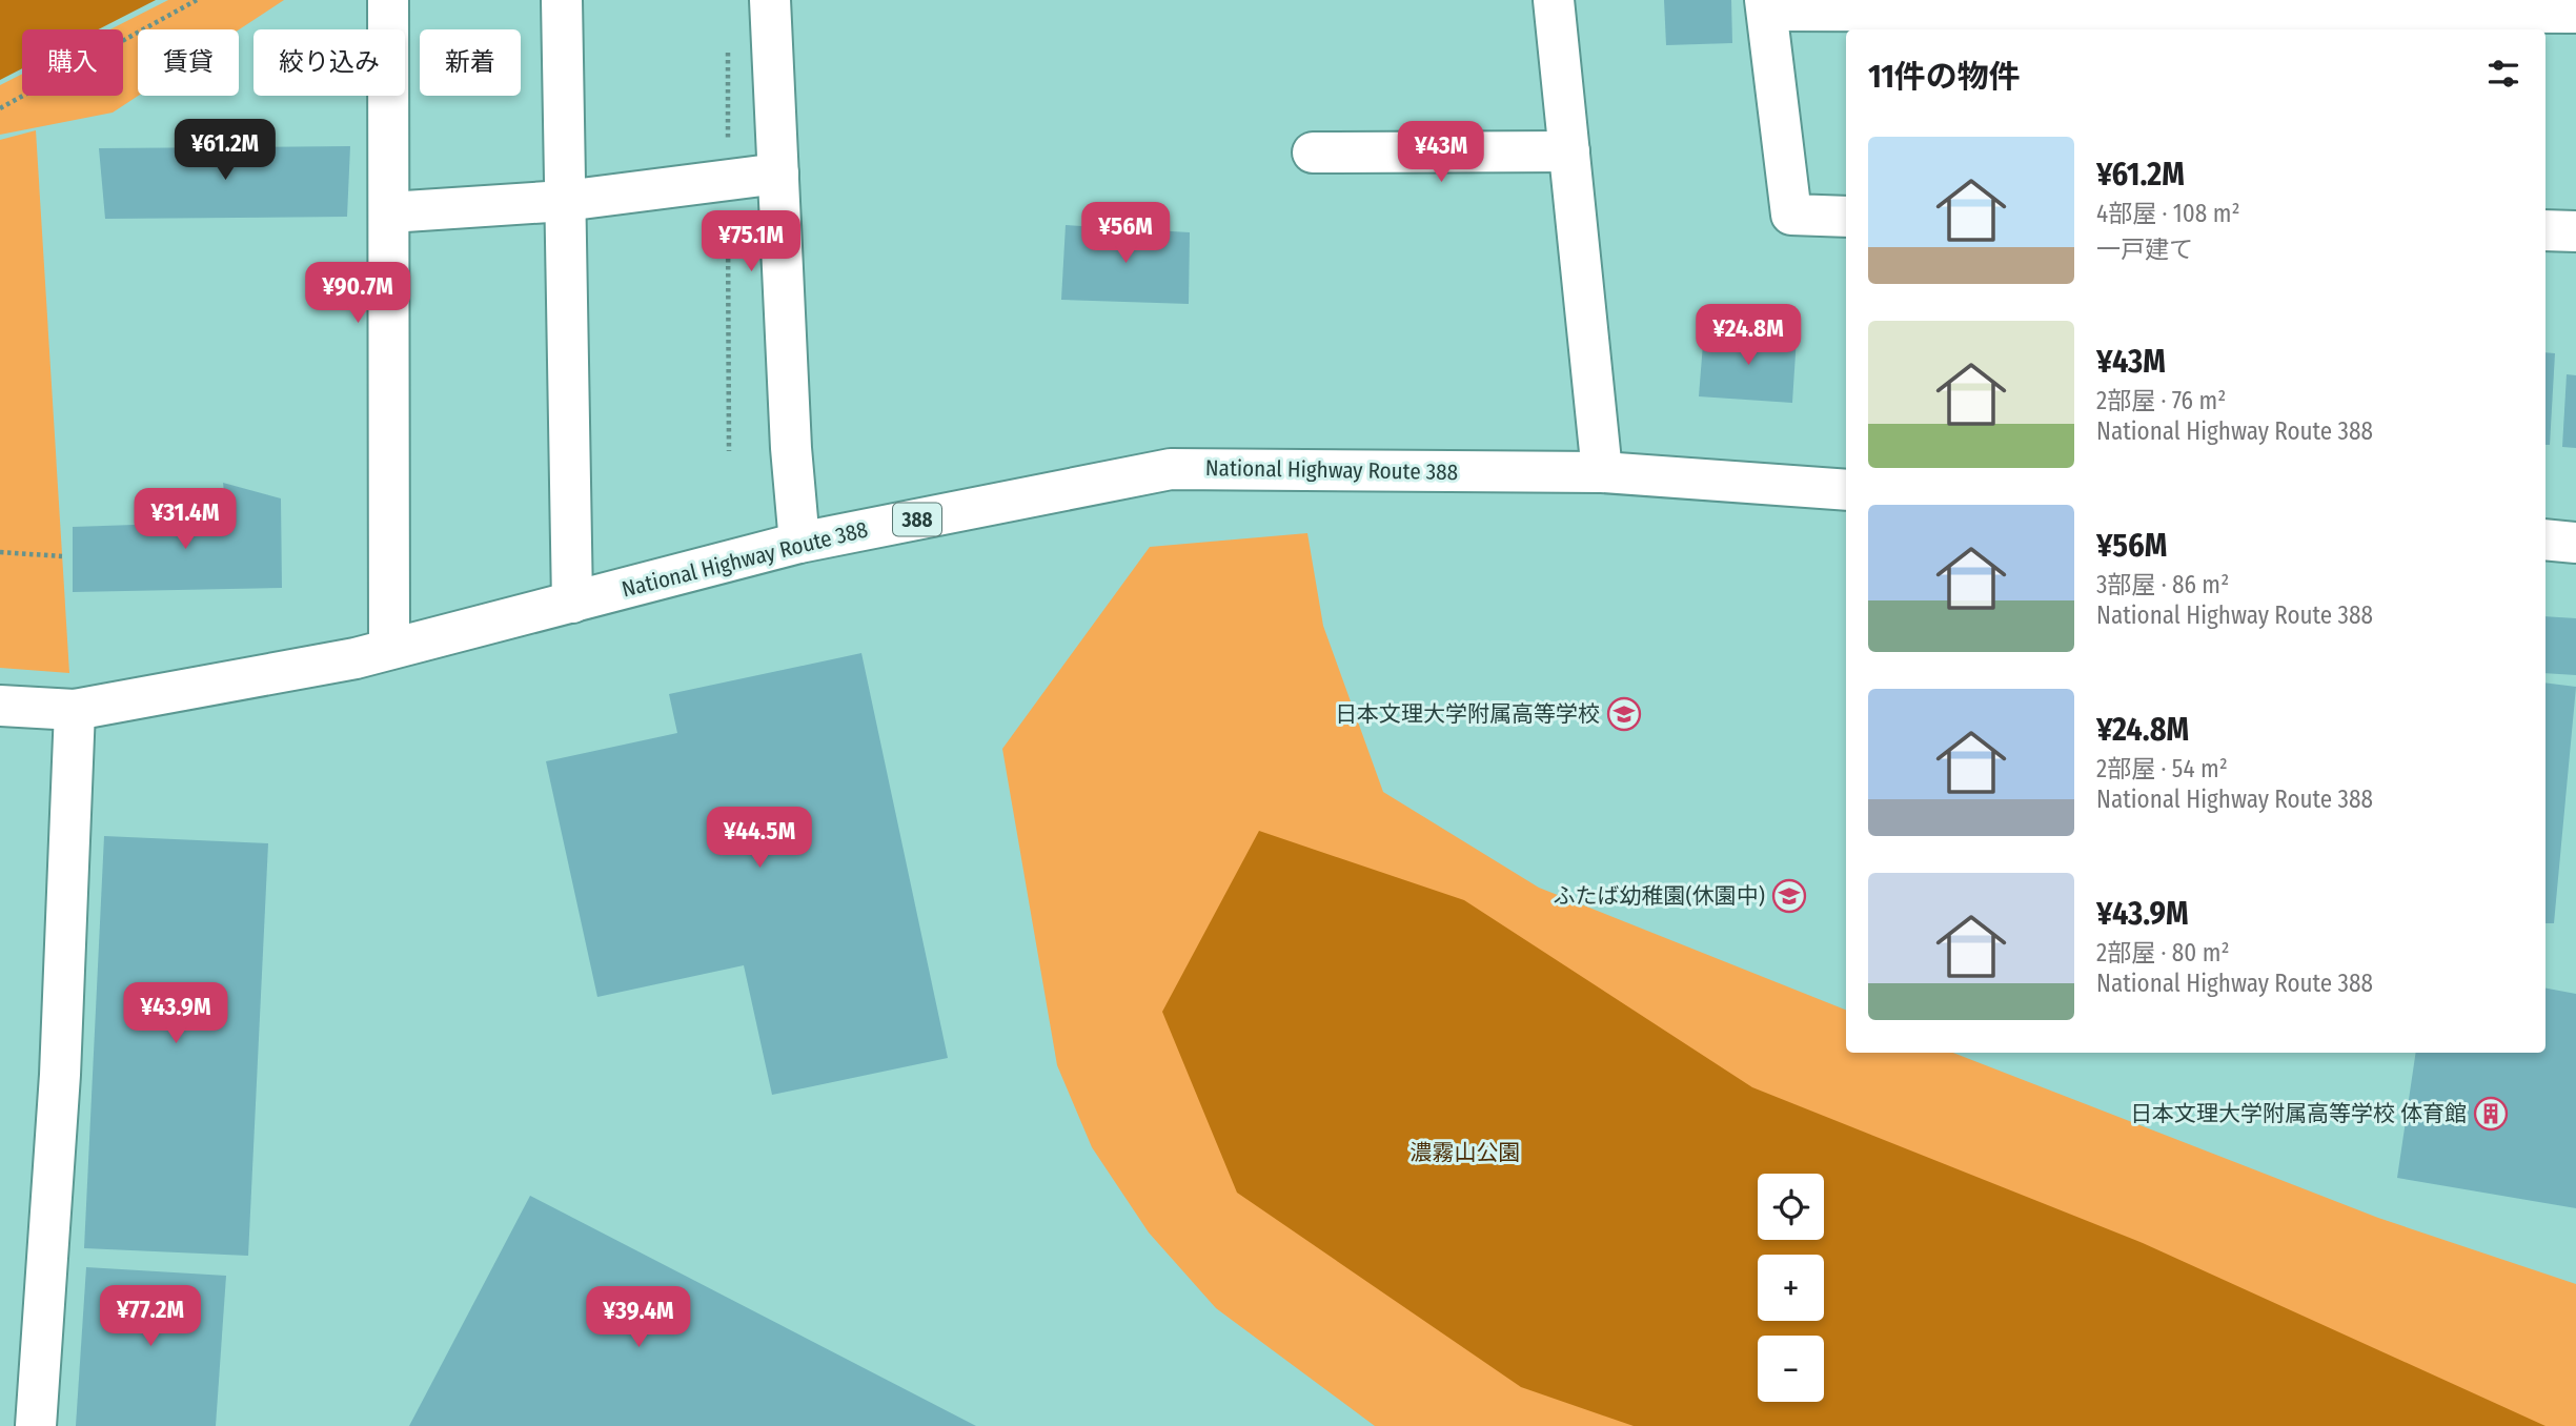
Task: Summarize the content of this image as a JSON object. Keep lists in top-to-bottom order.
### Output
{
  "streets": {
    "main road": ["National Highway Route 388", "388"]
  },
  "parks": ["濃霧山公園"],
  "places": {
    "school or university": ["日本文理大学附属高等学校", "ふたば幼稚園(休園中)"],
    "building": ["日本文理大学附属高等学校 体育館"]
  },
  "page": {
    "chip": [
      "購入",
      "賃貸",
      "絞り込み",
      "新着"
    ],
    "heading": "11件の物件",
    "list": [
      {
        "name": "¥61.2M",
        "note": "4部屋 · 108 m² · 一戸建て"
      },
      {
        "name": "¥43M",
        "note": "2部屋 · 76 m² · National Highway Route 388"
      },
      {
        "name": "¥56M",
        "note": "3部屋 · 86 m² · National Highway Route 388"
      },
      {
        "name": "¥24.8M",
        "note": "2部屋 · 54 m² · National Highway Route 388"
      },
      {
        "name": "¥43.9M",
        "note": "2部屋 · 80 m² · National Highway Route 388"
      }
    ],
    "price": [
      "¥61.2M",
      "¥43M",
      "¥56M",
      "¥75.1M",
      "¥90.7M",
      "¥24.8M",
      "¥31.4M",
      "¥44.5M",
      "¥43.9M",
      "¥77.2M",
      "¥39.4M"
    ],
    "map_buttons": ["+", "−"]
  }
}
